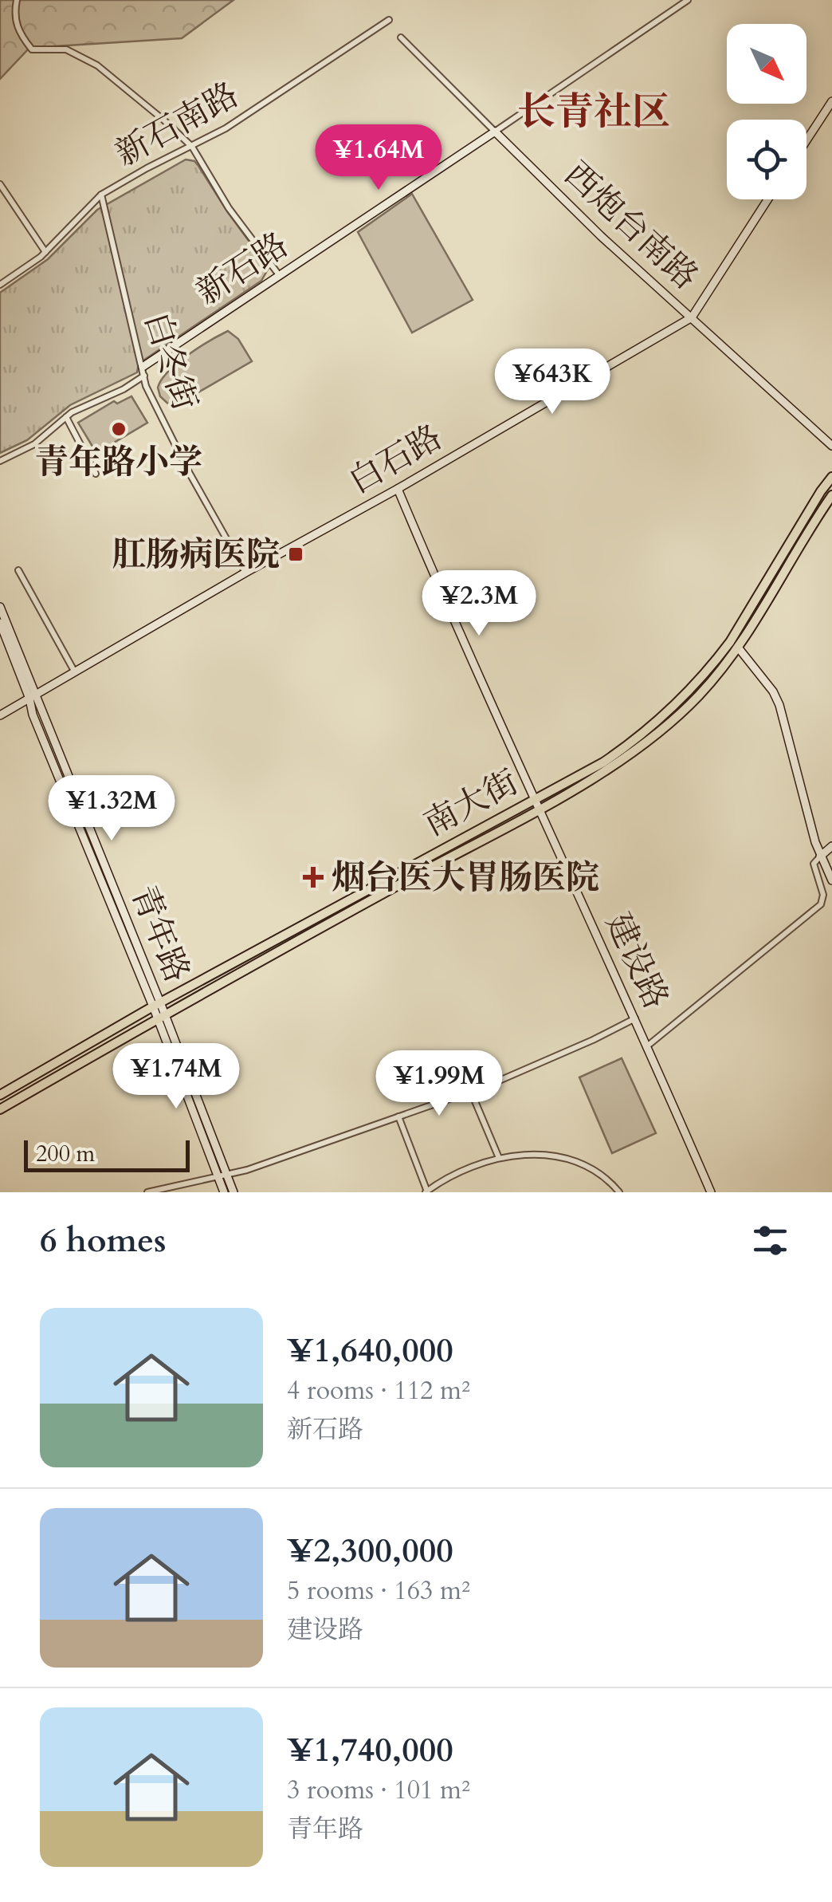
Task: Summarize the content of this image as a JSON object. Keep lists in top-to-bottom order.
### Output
{
  "streets": {
    "main road": ["南大街"],
    "street": [
      "新石南路",
      "西炮台南路",
      "新石路",
      "白冬街",
      "白石路",
      "青年路",
      "建设路"
    ]
  },
  "crossings": [
    ["新石南路", "白冬街"],
    ["西炮台南路", "新石路"],
    ["西炮台南路", "白石路"],
    ["新石路", "白冬街"],
    ["白冬街", "白石路"],
    ["白石路", "青年路"],
    ["白石路", "建设路"],
    ["南大街", "青年路"],
    ["南大街", "建设路"]
  ],
  "districts": ["长青社区"],
  "places": {
    "other": ["青年路小学"],
    "transit": ["肛肠病医院"],
    "health": ["烟台医大胃肠医院"]
  },
  "scale_bar": "200 m",
  "north": "bottom right",
  "page": {
    "price": [
      "¥1.64M",
      "¥643K",
      "¥2.3M",
      "¥1.32M",
      "¥1.74M",
      "¥1.99M"
    ],
    "scale": "200 m",
    "heading": "6 homes",
    "list": [
      {
        "name": "¥1,640,000",
        "note": "4 rooms · 112 m² · 新石路"
      },
      {
        "name": "¥2,300,000",
        "note": "5 rooms · 163 m² · 建设路"
      },
      {
        "name": "¥1,740,000",
        "note": "3 rooms · 101 m² · 青年路"
      }
    ]
  }
}
